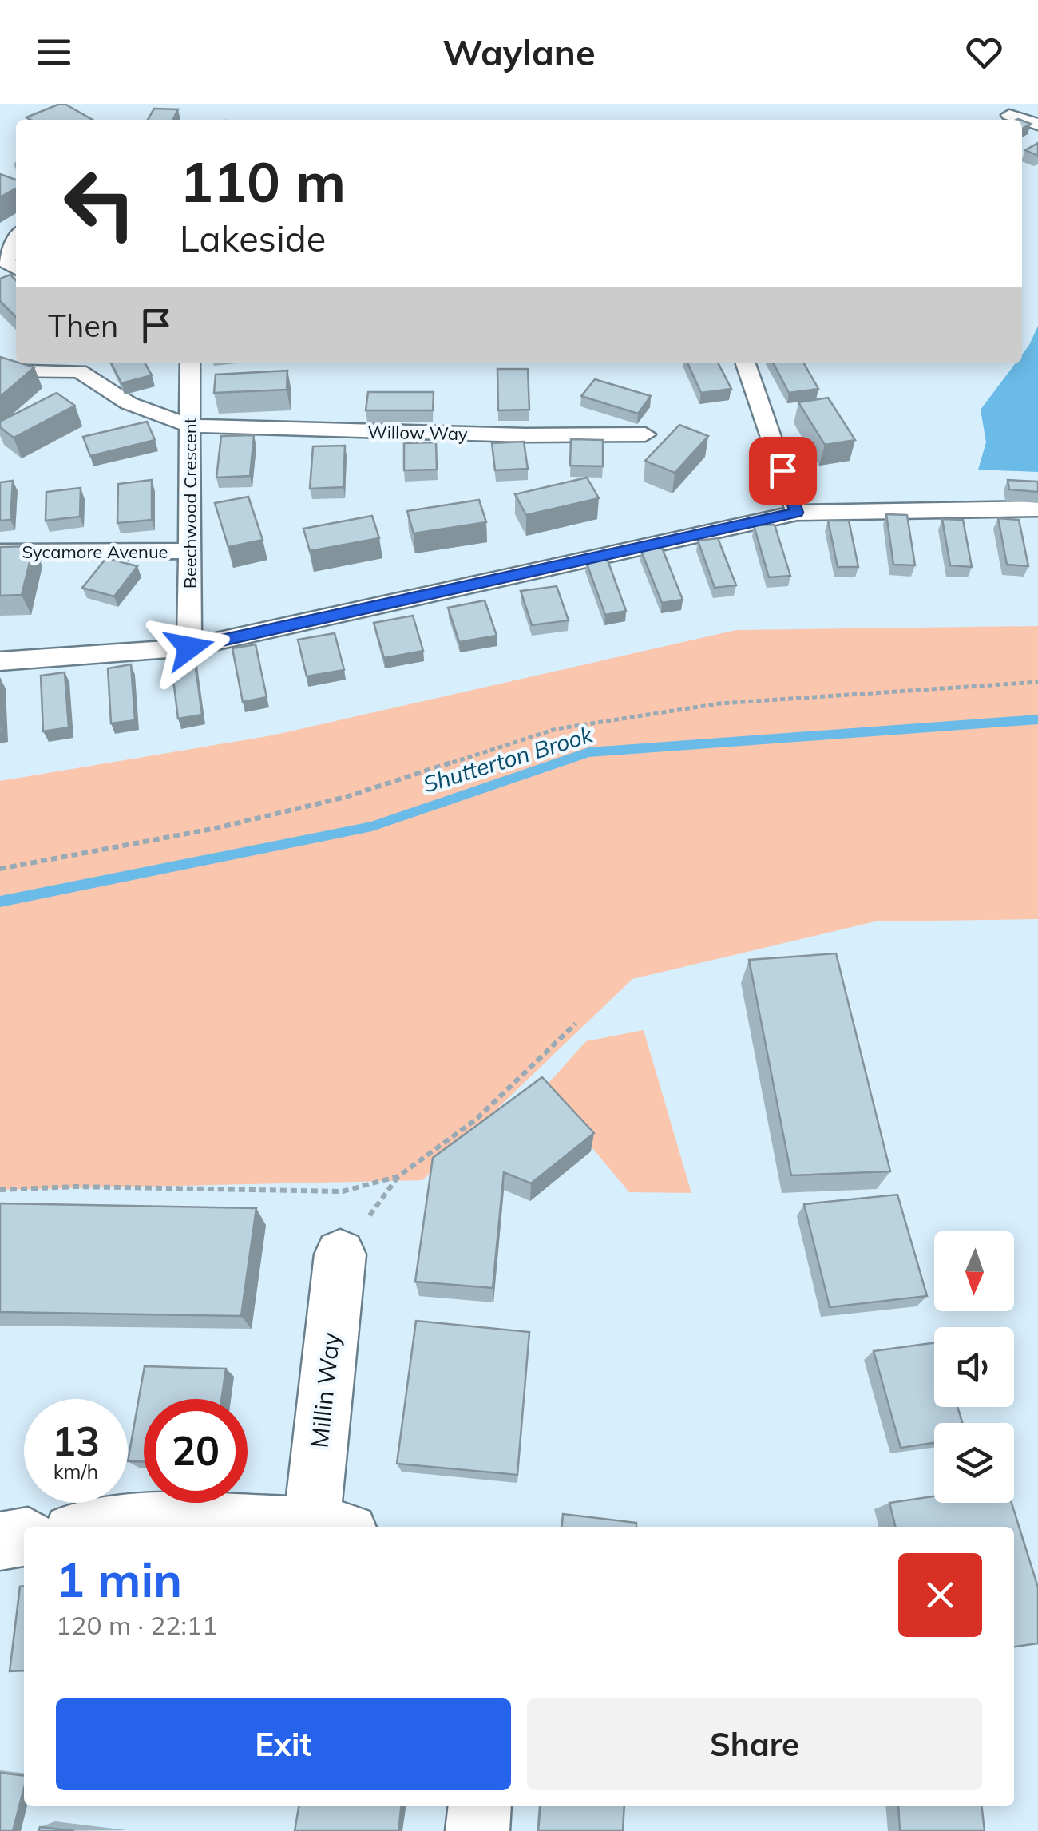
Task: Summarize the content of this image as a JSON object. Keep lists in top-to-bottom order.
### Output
{
  "streets": {
    "street": ["Millin Way"],
    "lane": ["Willow Way", "Beechwood Crescent", "Sycamore Avenue"]
  },
  "crossings": [
    ["Willow Way", "Beechwood Crescent"],
    ["Beechwood Crescent", "Sycamore Avenue"]
  ],
  "water": ["Shutterton Brook"],
  "north": "bottom",
  "page": {
    "header": "Waylane",
    "turn": ["110 m", "Lakeside"],
    "then": "Then",
    "speed": "13 km/h",
    "limit": "20",
    "heading": ["1 min", "120 m · 22:11"],
    "buttons": ["Exit", "Share"]
  }
}
